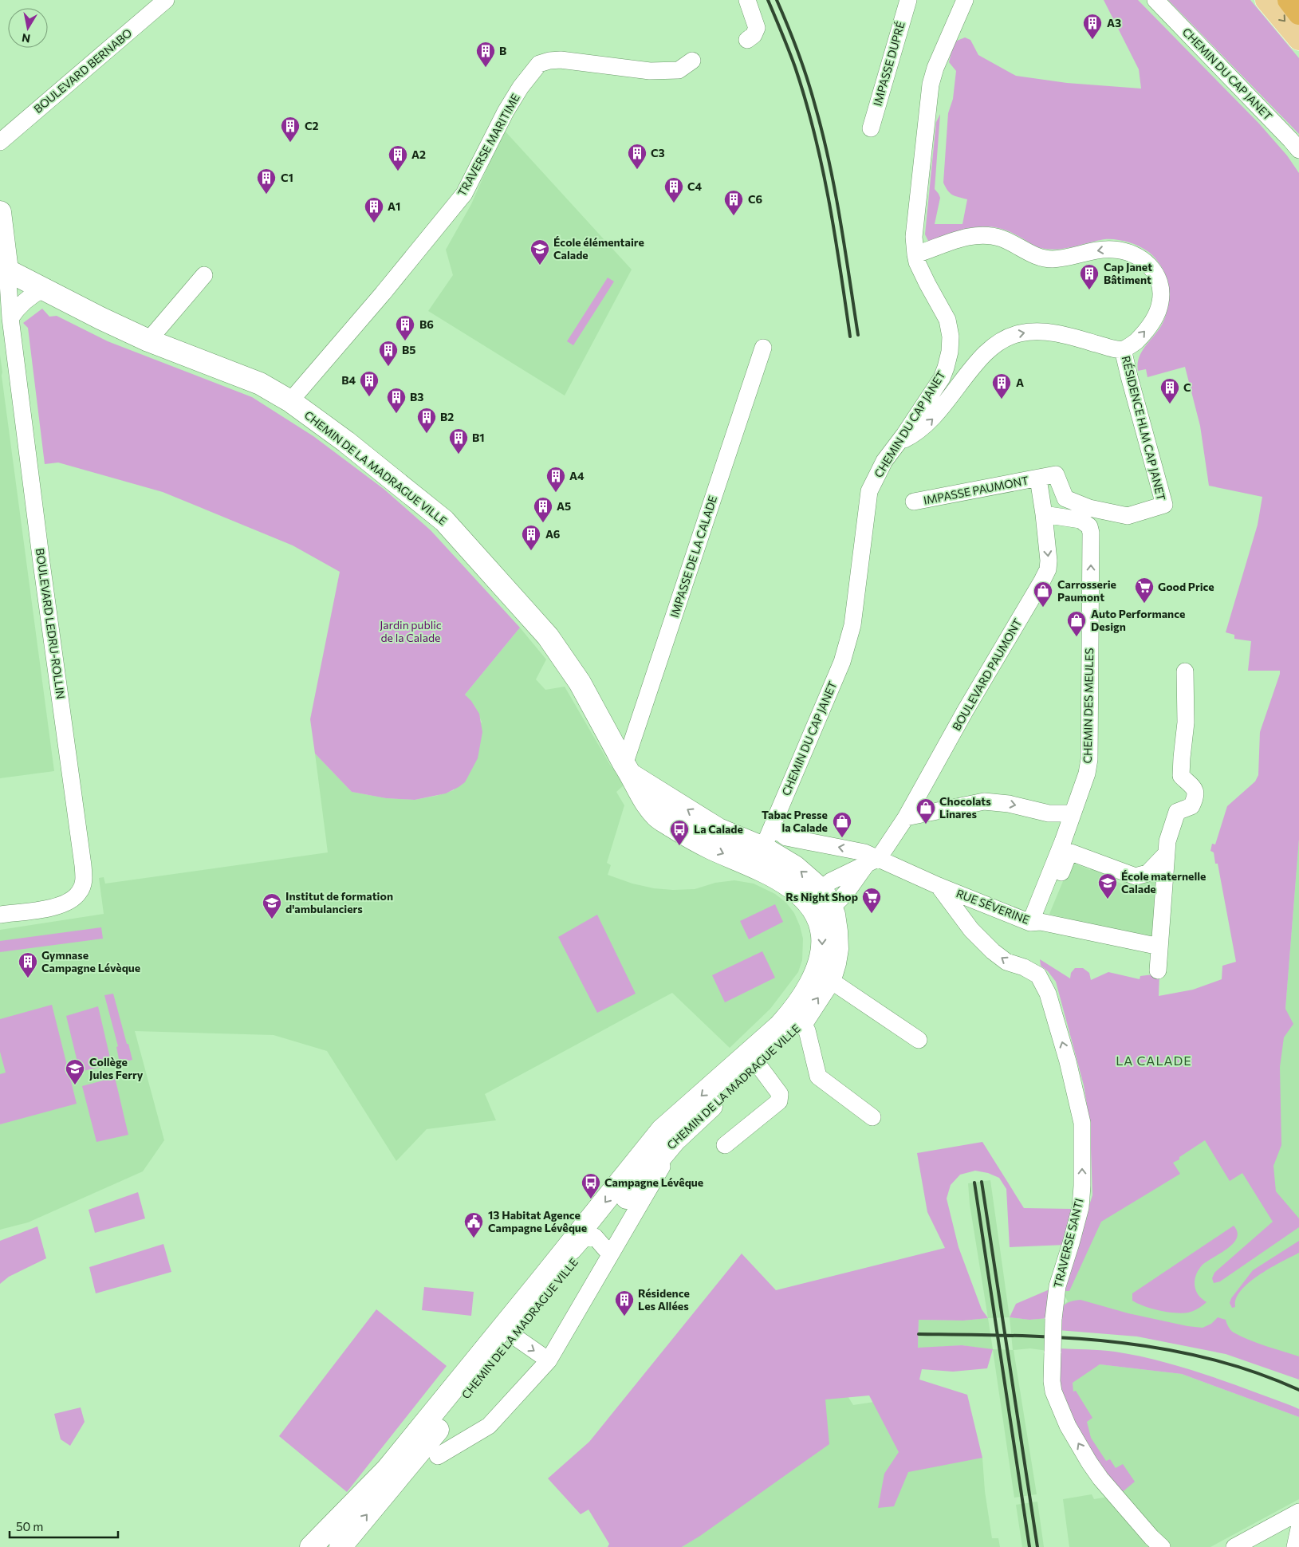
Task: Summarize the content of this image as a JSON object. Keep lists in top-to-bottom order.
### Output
{
  "streets": {
    "street": [
      "IMPASSE DUPRÉ",
      "BOULEVARD BERNABO",
      "CHEMIN DU CAP JANET",
      "TRAVERSE MARITIME",
      "RÉSIDENCE HLM CAP JANET",
      "CHEMIN DE LA MADRAGUE VILLE",
      "IMPASSE PAUMONT",
      "IMPASSE DE LA CALADE",
      "BOULEVARD LEDRU-ROLLIN",
      "BOULEVARD PAUMONT",
      "CHEMIN DES MEULES",
      "RUE SÉVERINE",
      "TRAVERSE SANTI"
    ]
  },
  "crossings": [
    ["CHEMIN DU CAP JANET", "RÉSIDENCE HLM CAP JANET"],
    ["CHEMIN DU CAP JANET", "CHEMIN DE LA MADRAGUE VILLE"],
    ["TRAVERSE MARITIME", "CHEMIN DE LA MADRAGUE VILLE"],
    ["RÉSIDENCE HLM CAP JANET", "IMPASSE PAUMONT"],
    ["RÉSIDENCE HLM CAP JANET", "BOULEVARD PAUMONT"],
    ["CHEMIN DE LA MADRAGUE VILLE", "IMPASSE DE LA CALADE"],
    ["CHEMIN DE LA MADRAGUE VILLE", "BOULEVARD LEDRU-ROLLIN"],
    ["CHEMIN DE LA MADRAGUE VILLE", "BOULEVARD PAUMONT"],
    ["IMPASSE PAUMONT", "BOULEVARD PAUMONT"],
    ["BOULEVARD PAUMONT", "CHEMIN DES MEULES"],
    ["BOULEVARD PAUMONT", "RUE SÉVERINE"],
    ["CHEMIN DES MEULES", "RUE SÉVERINE"],
    ["RUE SÉVERINE", "TRAVERSE SANTI"]
  ],
  "one_way": ["BOULEVARD PAUMONT", "CHEMIN DES MEULES", "TRAVERSE SANTI"],
  "districts": ["LA CALADE"],
  "parks": ["Jardin public de la Calade"],
  "places": {
    "building": [
      "A3",
      "B",
      "C2",
      "C3",
      "A2",
      "C1",
      "C4",
      "C6",
      "A1",
      "Cap Janet Bâtiment",
      "B6",
      "B5",
      "B4",
      "A",
      "C",
      "B3",
      "B2",
      "B1",
      "A4",
      "A5",
      "A6",
      "Gymnase Campagne Lévèque",
      "Résidence Les Allées"
    ],
    "school or university": [
      "École élémentaire Calade",
      "École maternelle Calade",
      "Institut de formation d'ambulanciers",
      "Collège Jules Ferry"
    ],
    "supermarket": ["Good Price", "Rs Night Shop"],
    "shop": [
      "Carrosserie Paumont",
      "Auto Performance Design",
      "Chocolats Linares",
      "Tabac Presse la Calade"
    ],
    "bus stop": ["La Calade", "Campagne Lévêque"],
    "public building": ["13 Habitat Agence Campagne Lévêque"]
  },
  "scale_bar": "50 m",
  "north": "bottom"
}
